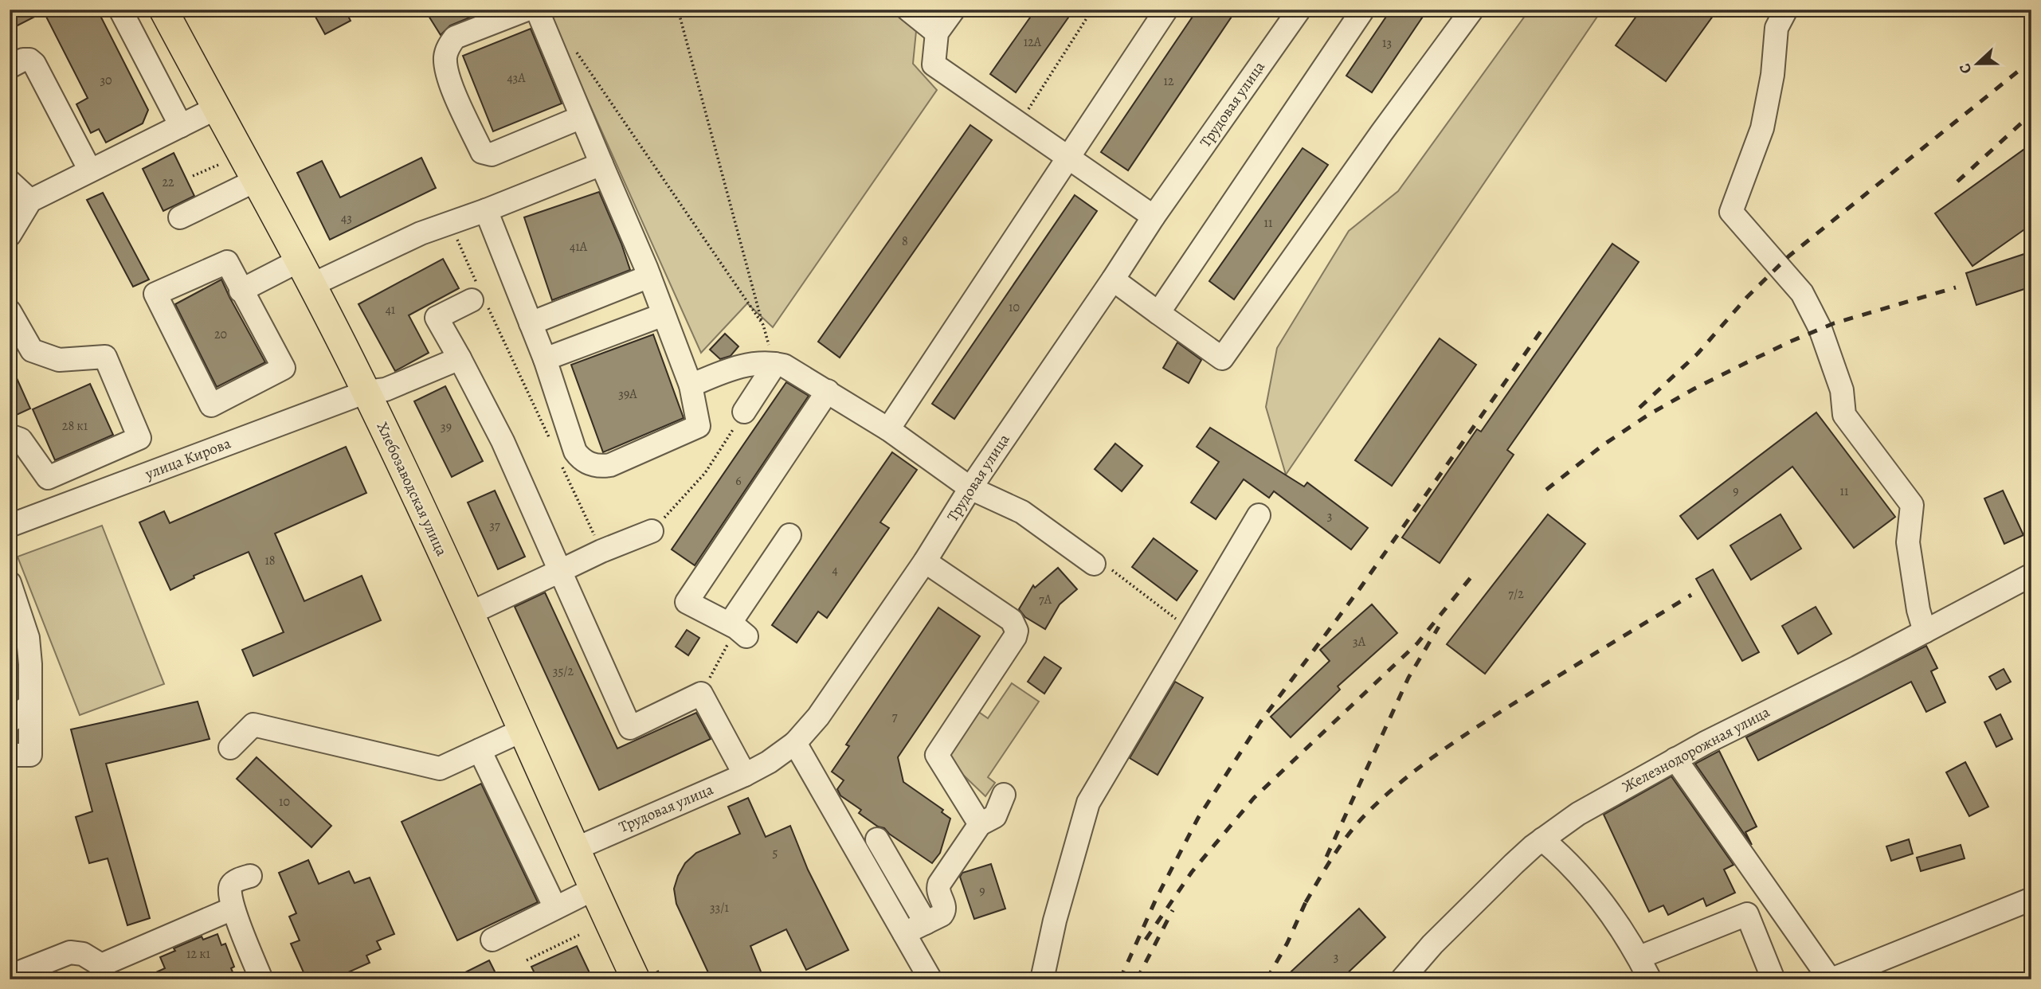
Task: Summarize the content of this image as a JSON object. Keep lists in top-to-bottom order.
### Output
{
  "streets": {
    "main road": ["Хлебозаводская улица"],
    "street": ["Трудовая улица", "улица Кирова", "Железнодорожная улица"]
  },
  "crossings": [
    ["Трудовая улица", "Хлебозаводская улица"],
    ["улица Кирова", "Хлебозаводская улица"]
  ],
  "house_numbers": [
    "12А",
    "13",
    "43А",
    "30",
    "12",
    "22",
    "43",
    "11",
    "8",
    "41А",
    "10",
    "41",
    "20",
    "39А",
    "28 к1",
    "39",
    "6",
    "9",
    "11",
    "3",
    "37",
    "18",
    "4",
    "7/2",
    "7А",
    "3А",
    "35/2",
    "7",
    "10",
    "5",
    "9",
    "33/1",
    "12 к1",
    "3"
  ],
  "north": "left"
}
